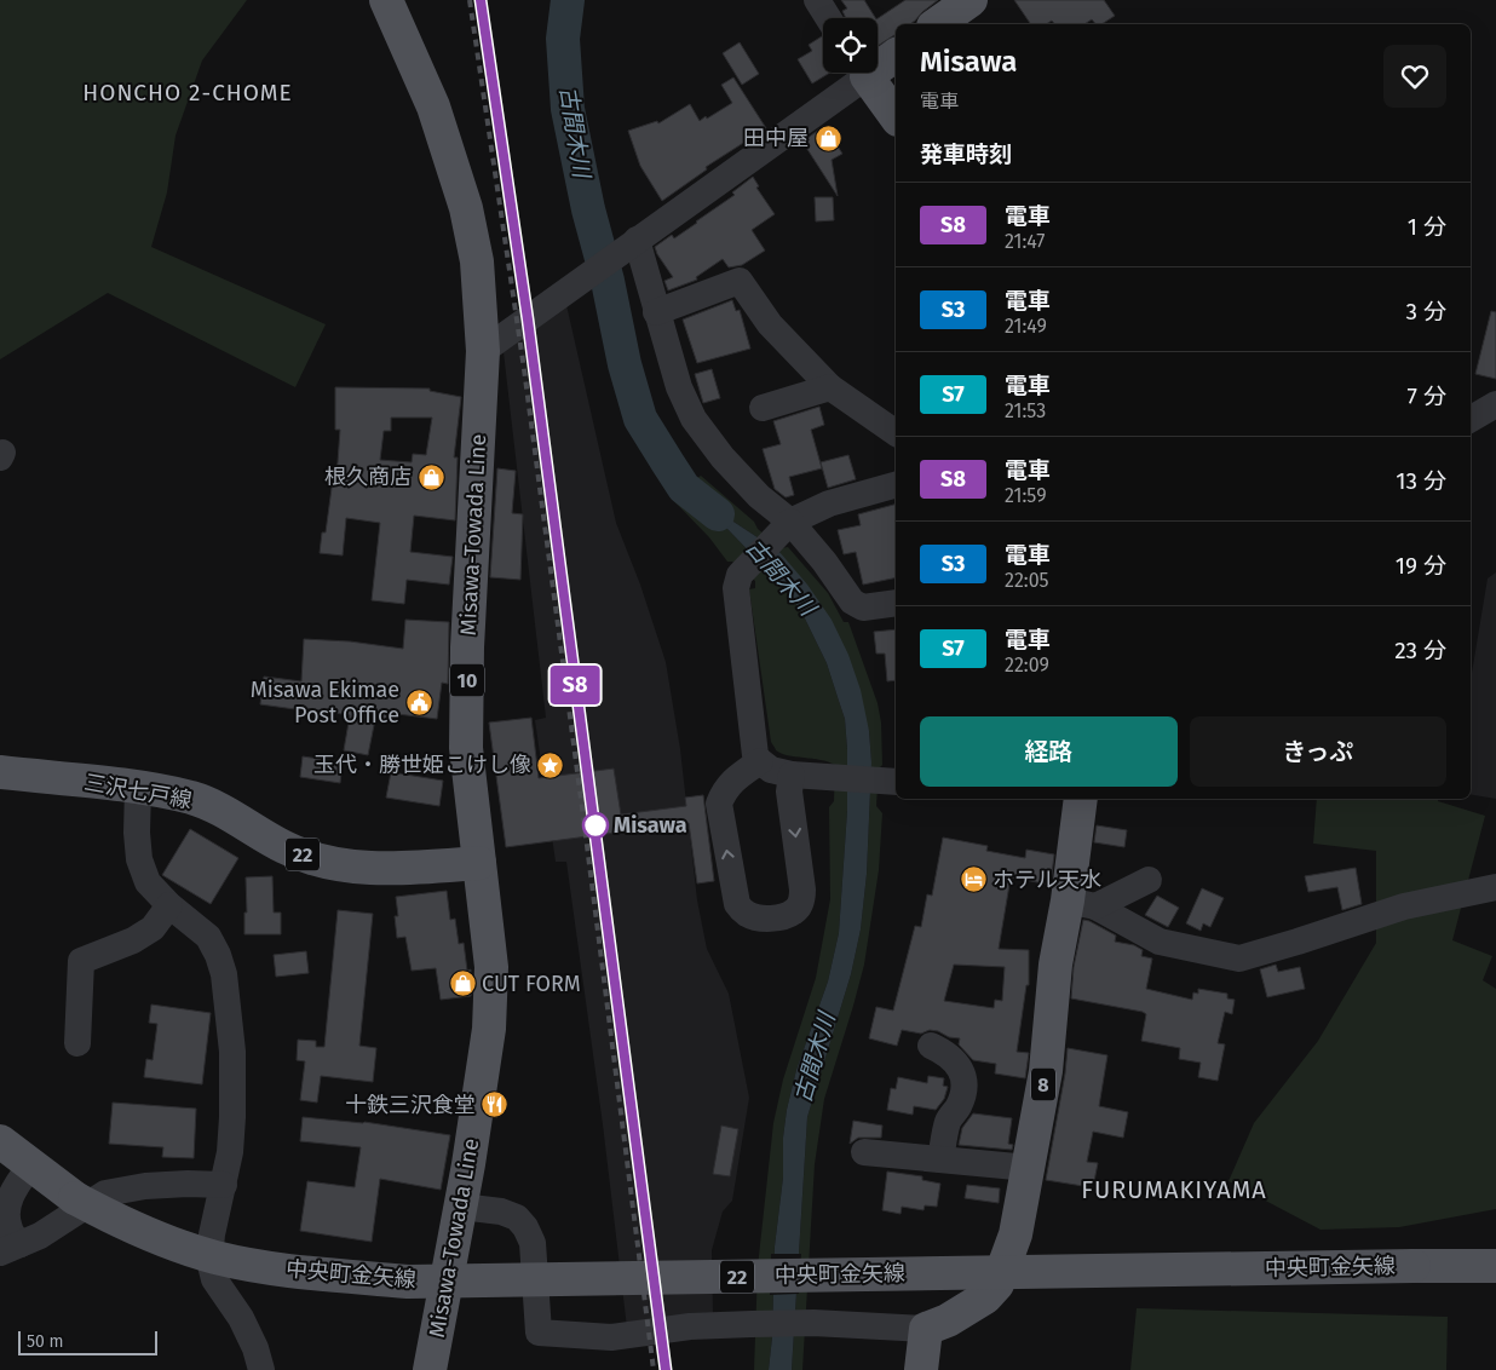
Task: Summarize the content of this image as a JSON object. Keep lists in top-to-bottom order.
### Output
{
  "streets": {
    "main road": [
      "Misawa-Towada Line",
      "10",
      "三沢七戸線",
      "22",
      "8",
      "中央町金矢線"
    ]
  },
  "crossings": [
    ["Misawa-Towada Line", "三沢七戸線"]
  ],
  "districts": ["HONCHO 2-CHOME", "FURUMAKIYAMA"],
  "water": ["古間木川"],
  "places": {
    "shop": ["田中屋", "根久商店", "CUT FORM"],
    "public building": ["Misawa Ekimae Post Office"],
    "place": ["玉代・勝世姫こけし像"],
    "other": ["Misawa"],
    "hotel": ["ホテル天水"],
    "restaurant": ["十鉄三沢食堂"]
  },
  "scale_bar": "50 m",
  "page": {
    "on_map": "S8",
    "heading": [
      ["Misawa", "電車"],
      "発車時刻"
    ],
    "list": [
      {
        "mark": "S8",
        "name": "電車",
        "note": "21:47",
        "value": "1 分"
      },
      {
        "mark": "S3",
        "name": "電車",
        "note": "21:49",
        "value": "3 分"
      },
      {
        "mark": "S7",
        "name": "電車",
        "note": "21:53",
        "value": "7 分"
      },
      {
        "mark": "S8",
        "name": "電車",
        "note": "21:59",
        "value": "13 分"
      },
      {
        "mark": "S3",
        "name": "電車",
        "note": "22:05",
        "value": "19 分"
      },
      {
        "mark": "S7",
        "name": "電車",
        "note": "22:09",
        "value": "23 分"
      }
    ],
    "buttons": ["経路", "きっぷ"],
    "scale": "50 m"
  }
}
